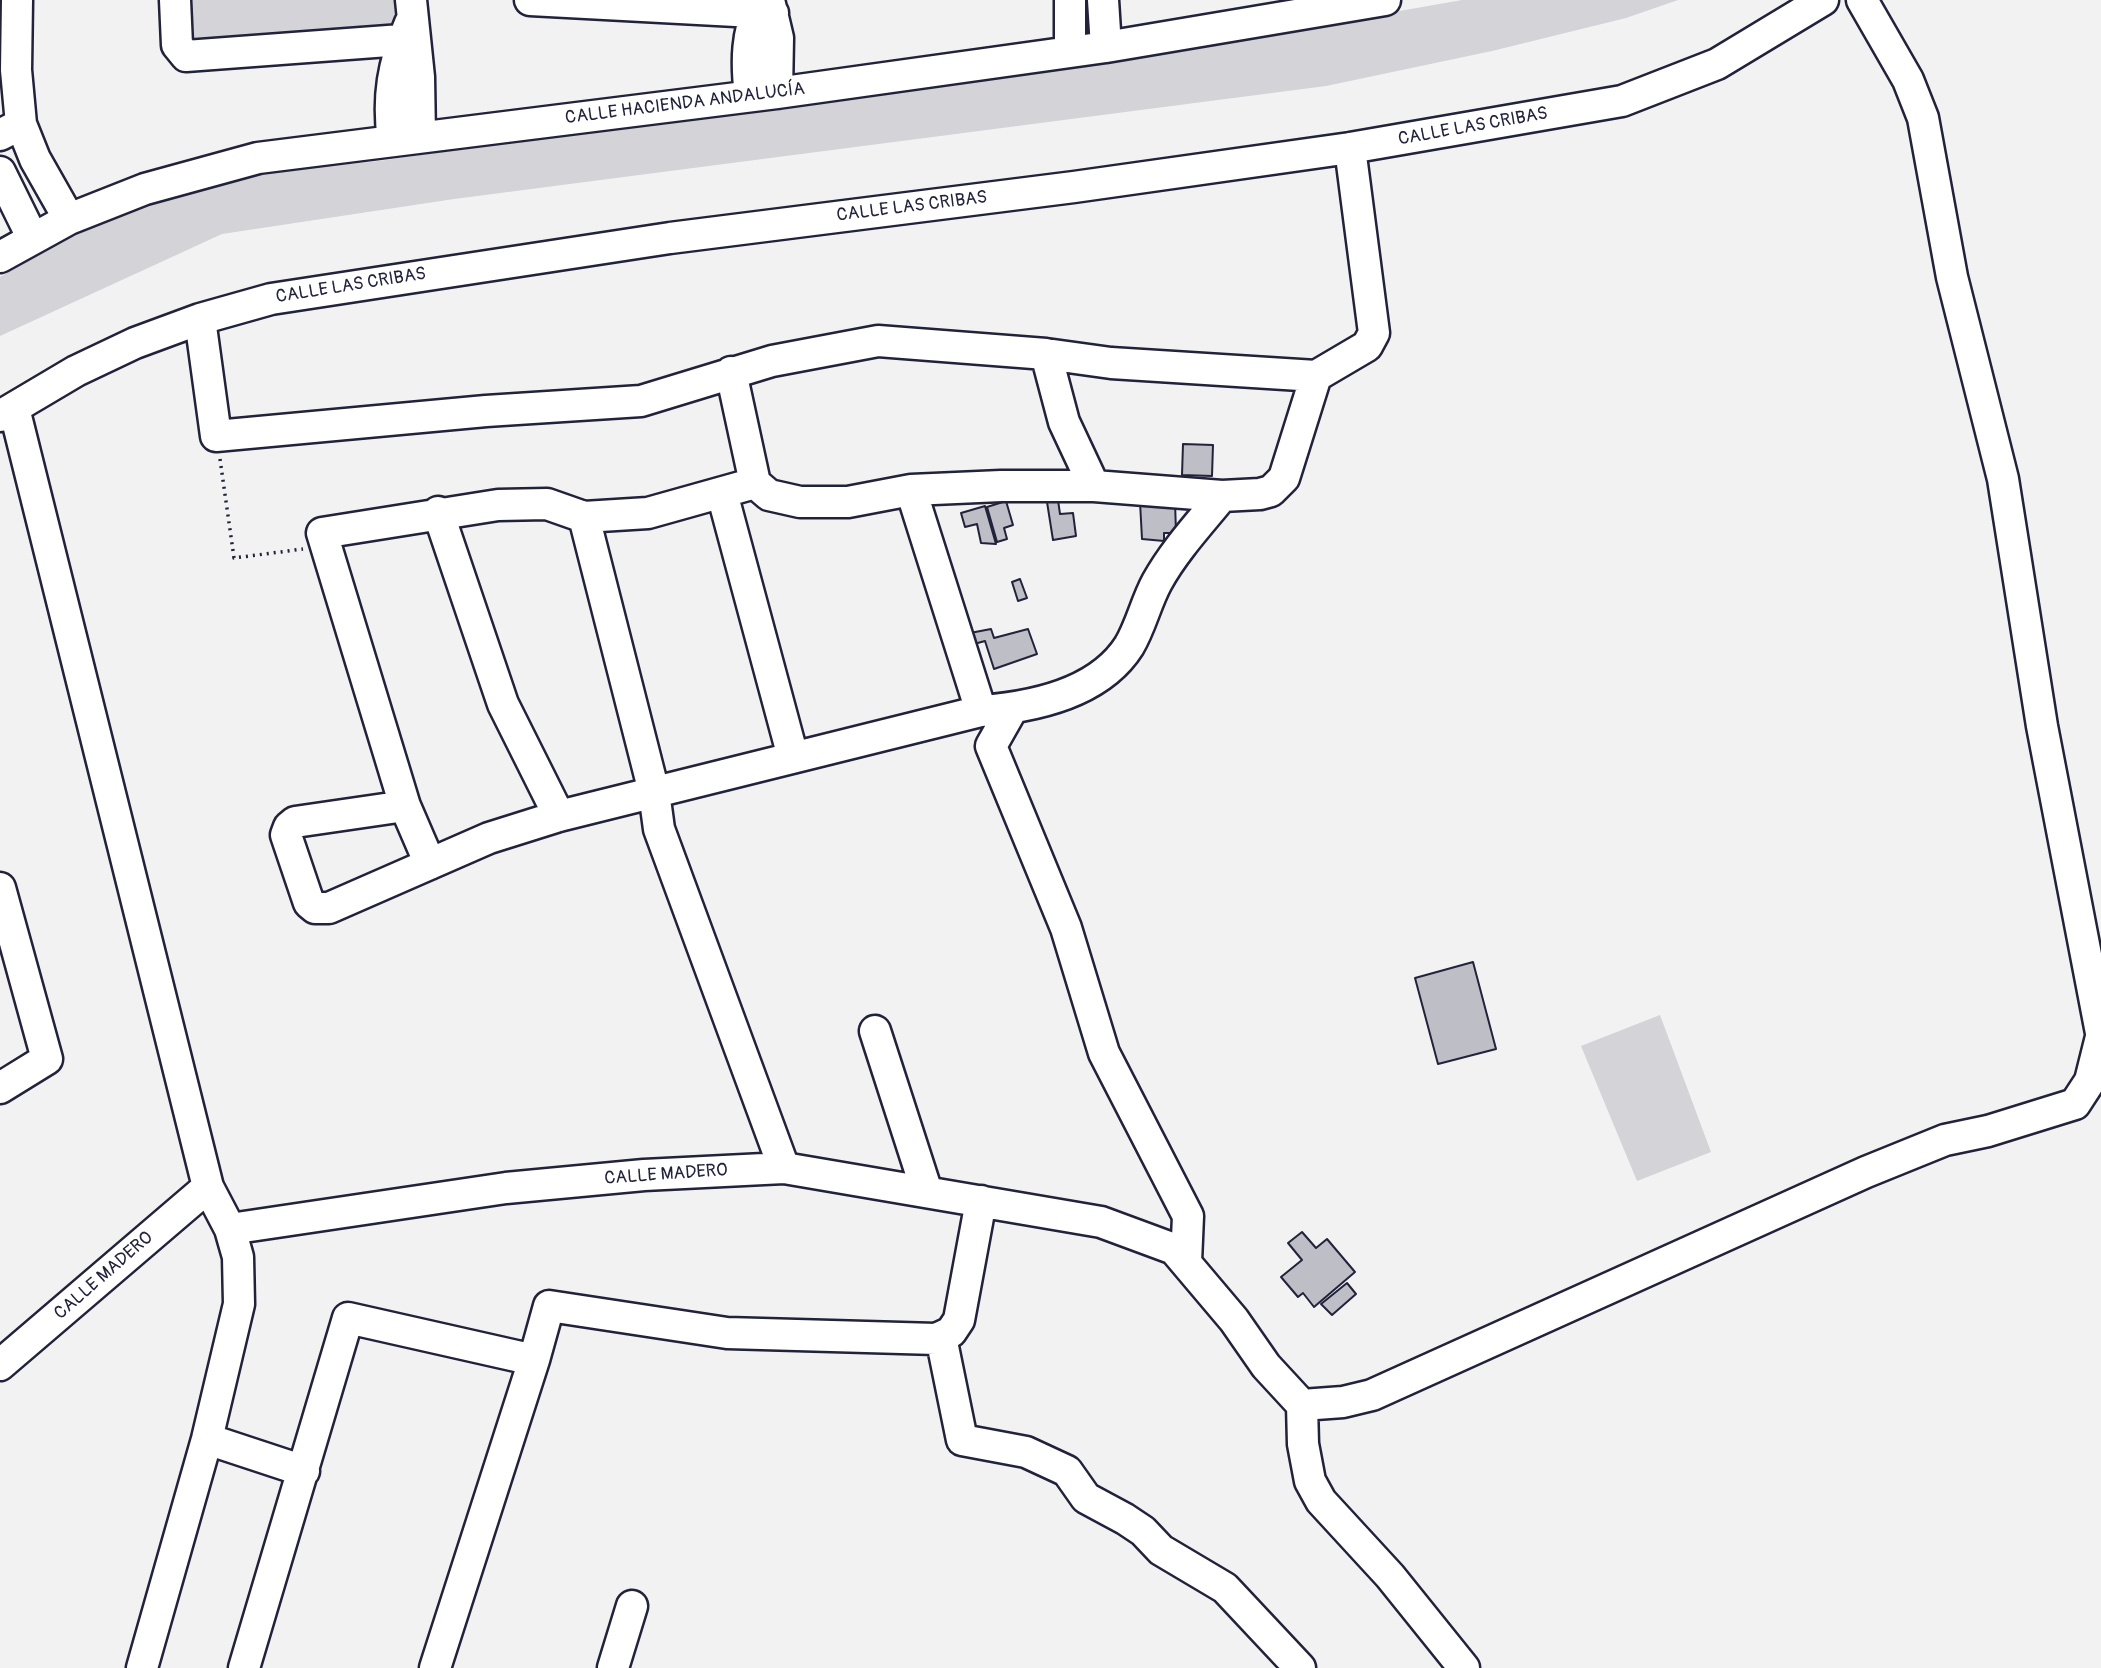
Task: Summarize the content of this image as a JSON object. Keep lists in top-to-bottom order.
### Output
{
  "streets": {
    "street": ["CALLE HACIENDA ANDALUCÍA", "CALLE LAS CRIBAS", "CALLE MADERO"]
  }
}
